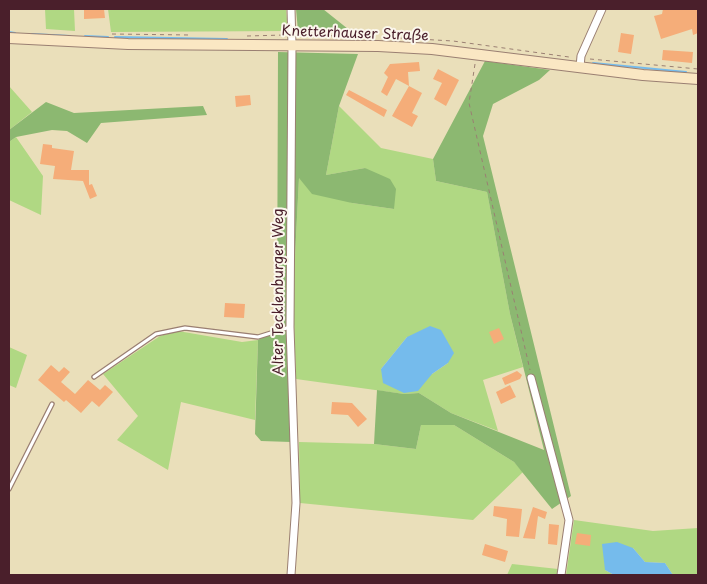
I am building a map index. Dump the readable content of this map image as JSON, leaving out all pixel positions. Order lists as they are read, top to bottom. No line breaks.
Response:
{"streets":{"street":["Knetterhauser Straße","Alter Tecklenburger Weg"]},"crossings":[["Knetterhauser Straße","Alter Tecklenburger Weg"]]}
